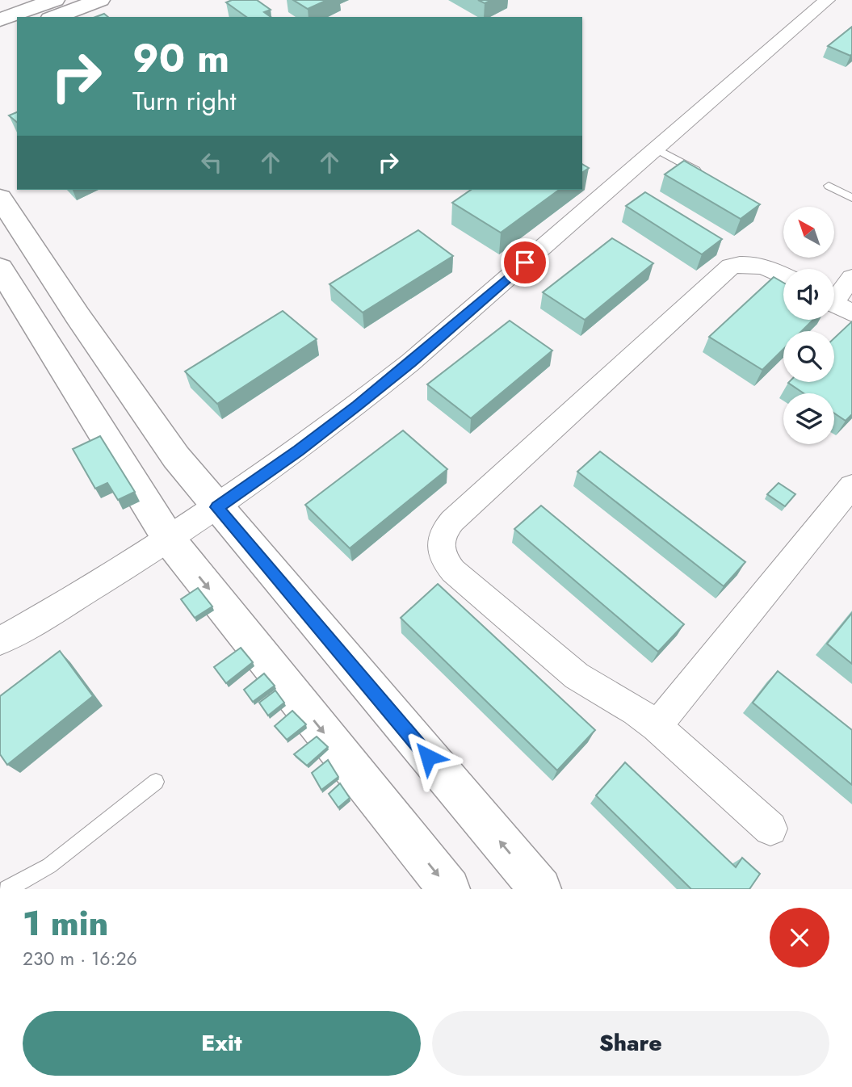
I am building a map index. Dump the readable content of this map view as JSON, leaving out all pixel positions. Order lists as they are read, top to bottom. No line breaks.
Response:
{"north":"top left","page":{"turn":["90 m","Turn right"],"heading":["1 min","230 m · 16:26"],"buttons":["Exit","Share"]}}
